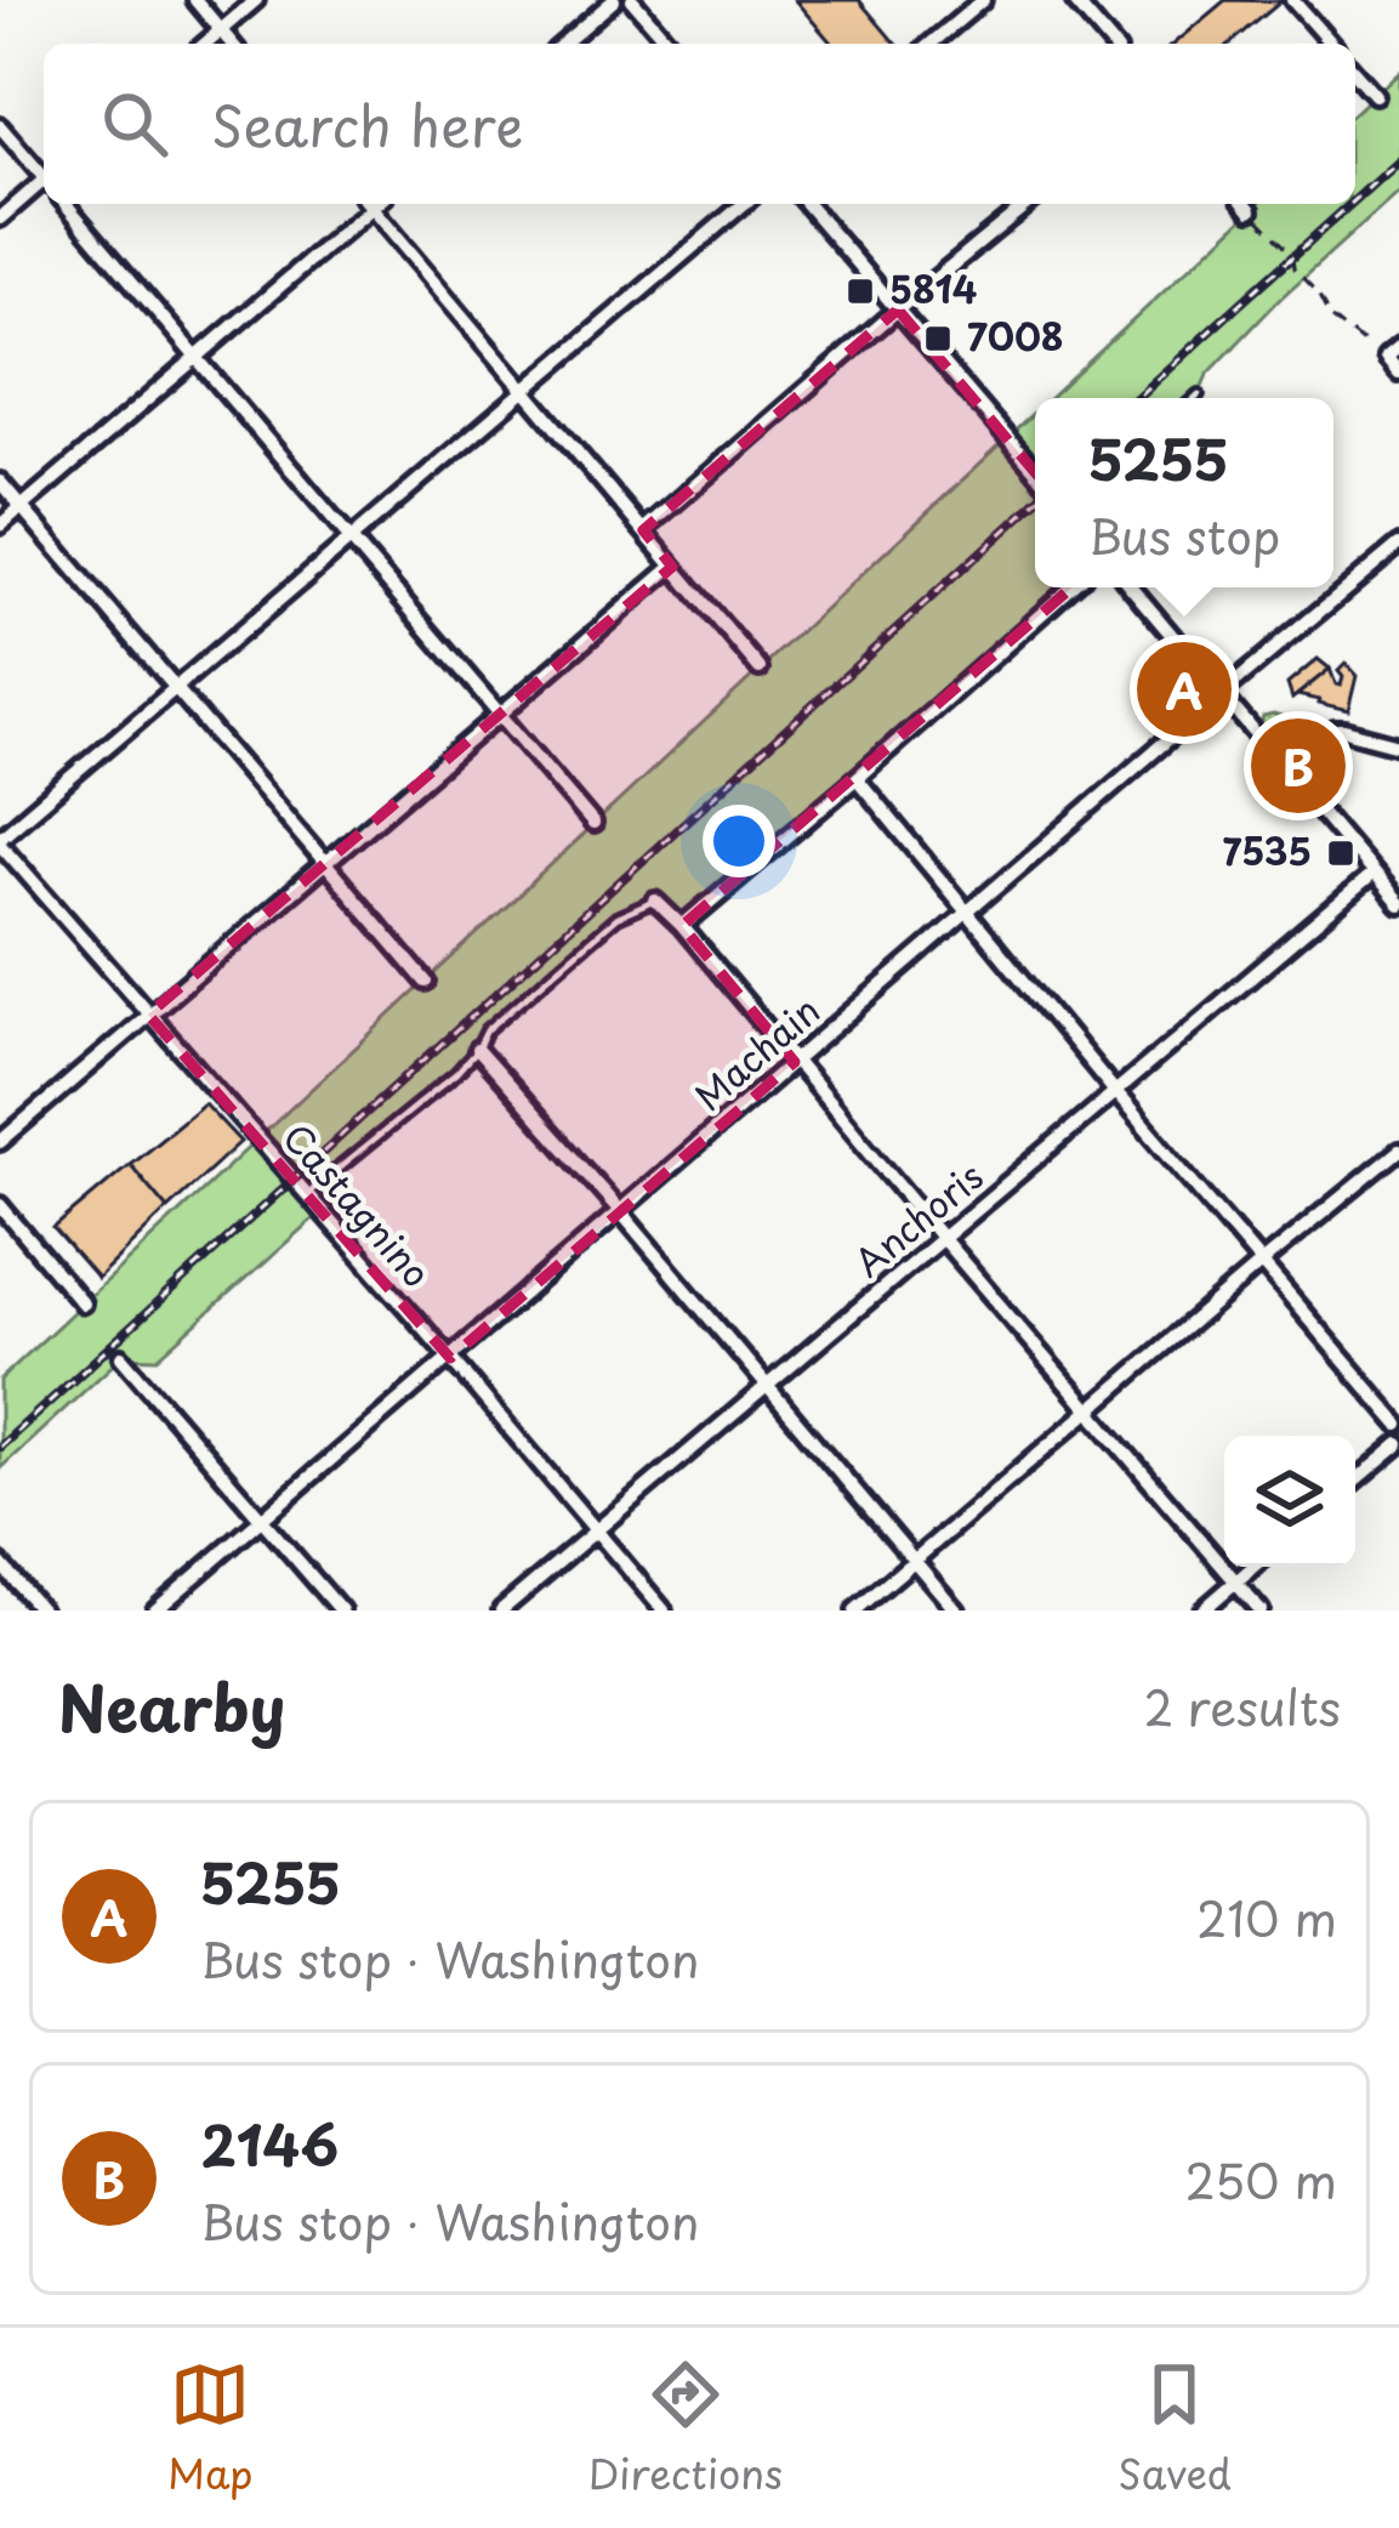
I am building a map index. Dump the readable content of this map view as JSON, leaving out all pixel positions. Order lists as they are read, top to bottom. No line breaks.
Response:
{"streets":{"street":["Machain","Castagnino","Anchoris"]},"crossings":[["Machain","Castagnino"],["Castagnino","Anchoris"]],"places":{"transit":["5814","7008","7535"]},"page":{"search":"Search here","popup":["5255","Bus stop"],"pins":["A","B"],"heading":["Nearby","2 results"],"list":[{"mark":"A","name":"5255","note":"Bus stop · Washington","value":"210 m"},{"mark":"B","name":"2146","note":"Bus stop · Washington","value":"250 m"}],"nav":["Map","Directions","Saved"]}}
